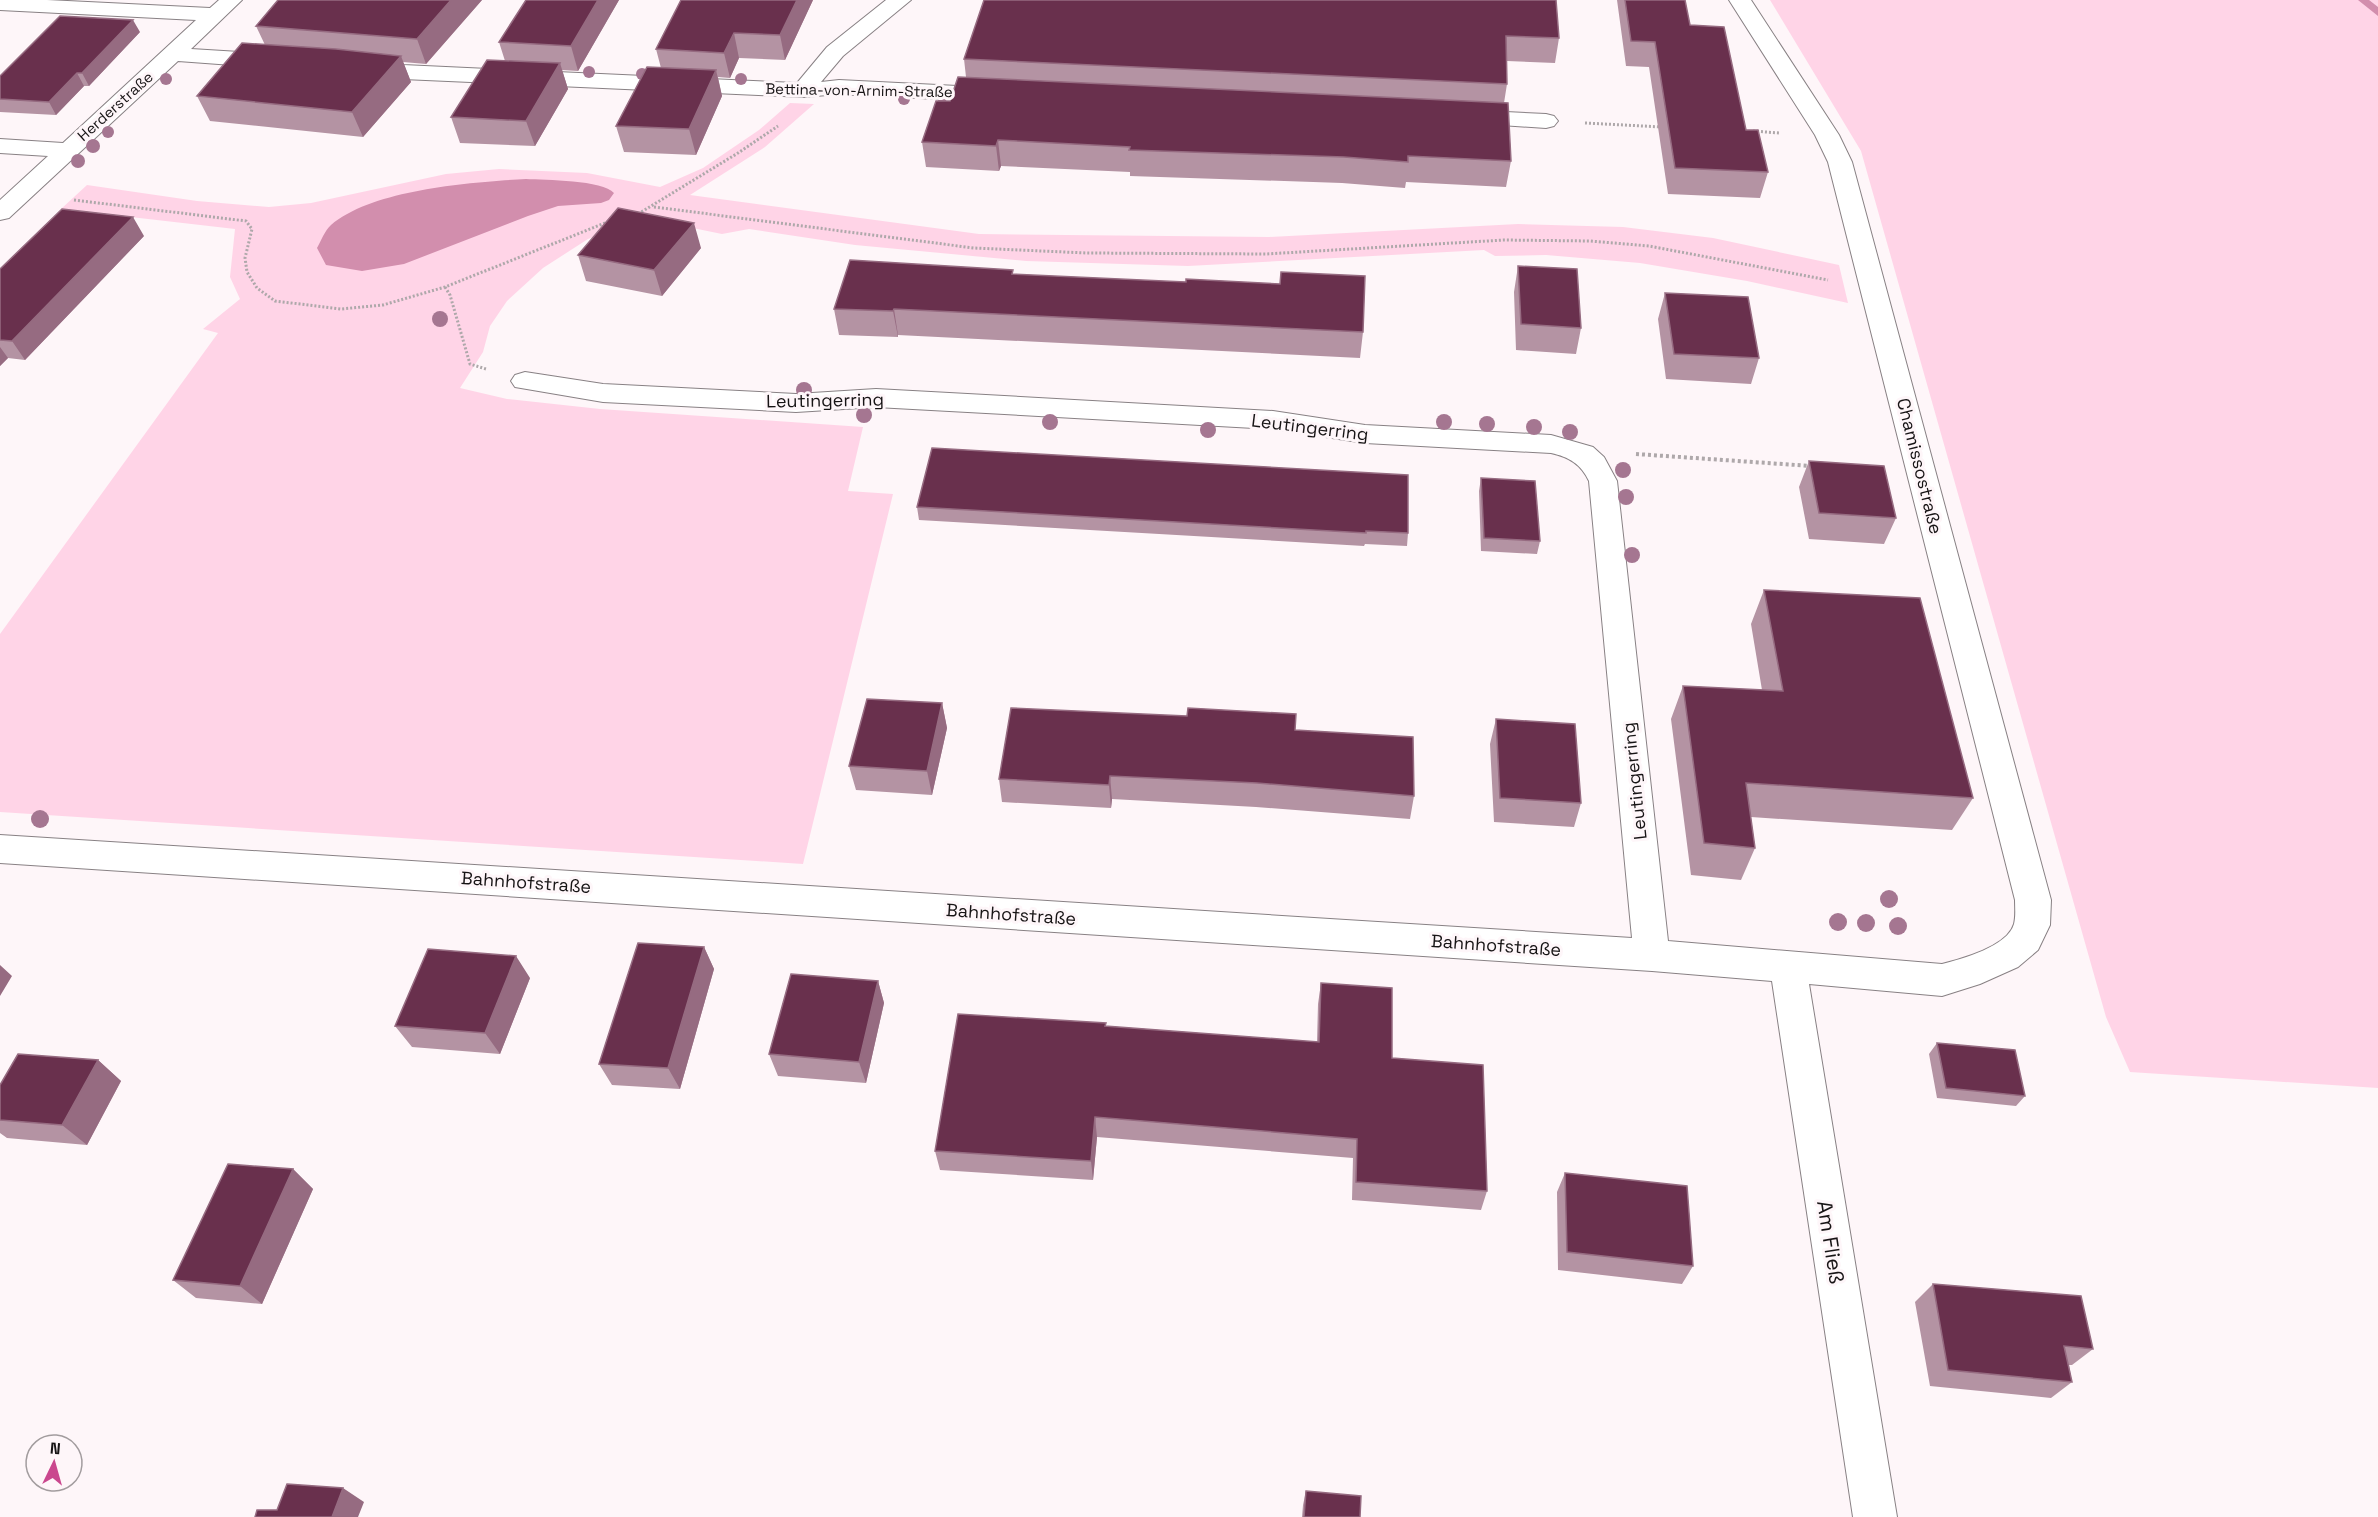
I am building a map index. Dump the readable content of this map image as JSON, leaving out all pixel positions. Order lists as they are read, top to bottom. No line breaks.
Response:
{"streets":{"street":["Bettina-von-Arnim-Straße","Herderstraße","Leutingerring","Chamissostraße","Bahnhofstraße","Am Fließ"]},"crossings":[["Leutingerring","Bahnhofstraße"],["Chamissostraße","Bahnhofstraße"],["Bahnhofstraße","Am Fließ"]],"north":"top"}
